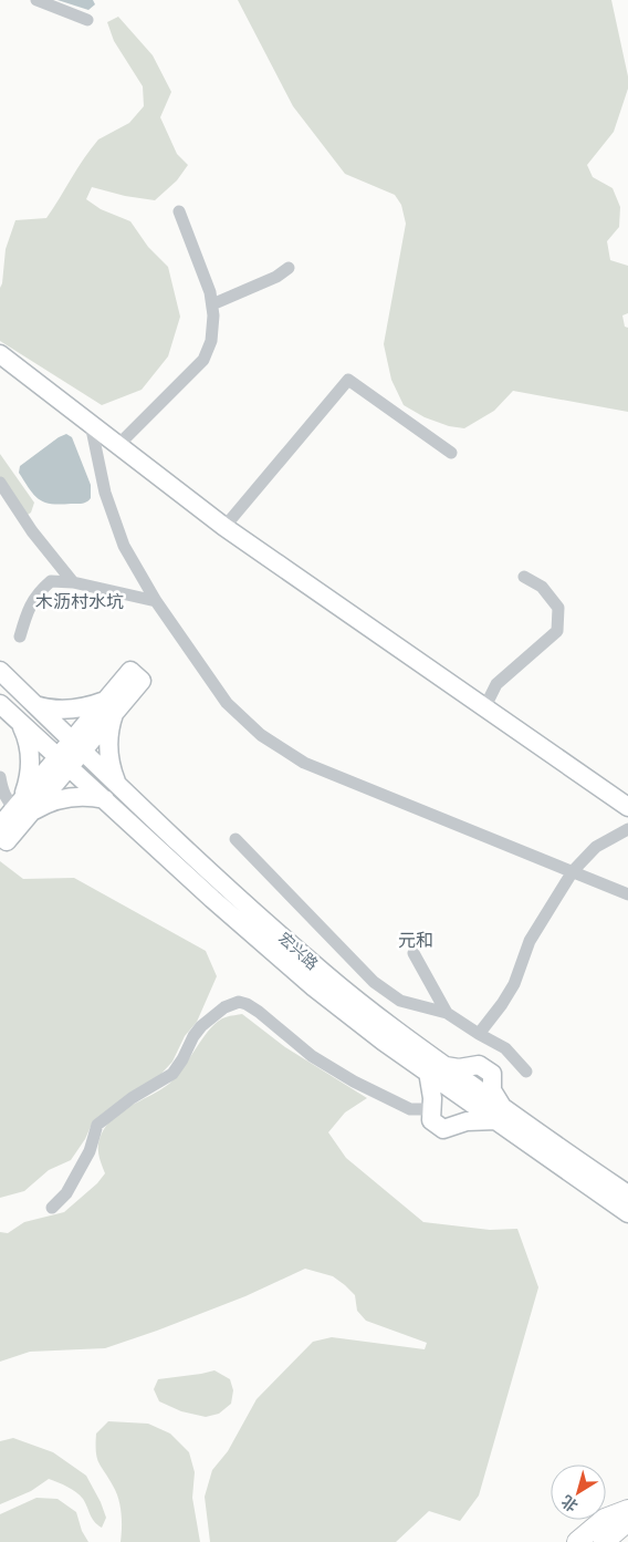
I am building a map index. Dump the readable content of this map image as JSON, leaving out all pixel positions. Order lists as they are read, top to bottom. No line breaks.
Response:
{"streets":{"street":["宏兴路"]},"districts":["木沥村水坑","元和"],"north":"bottom left"}
